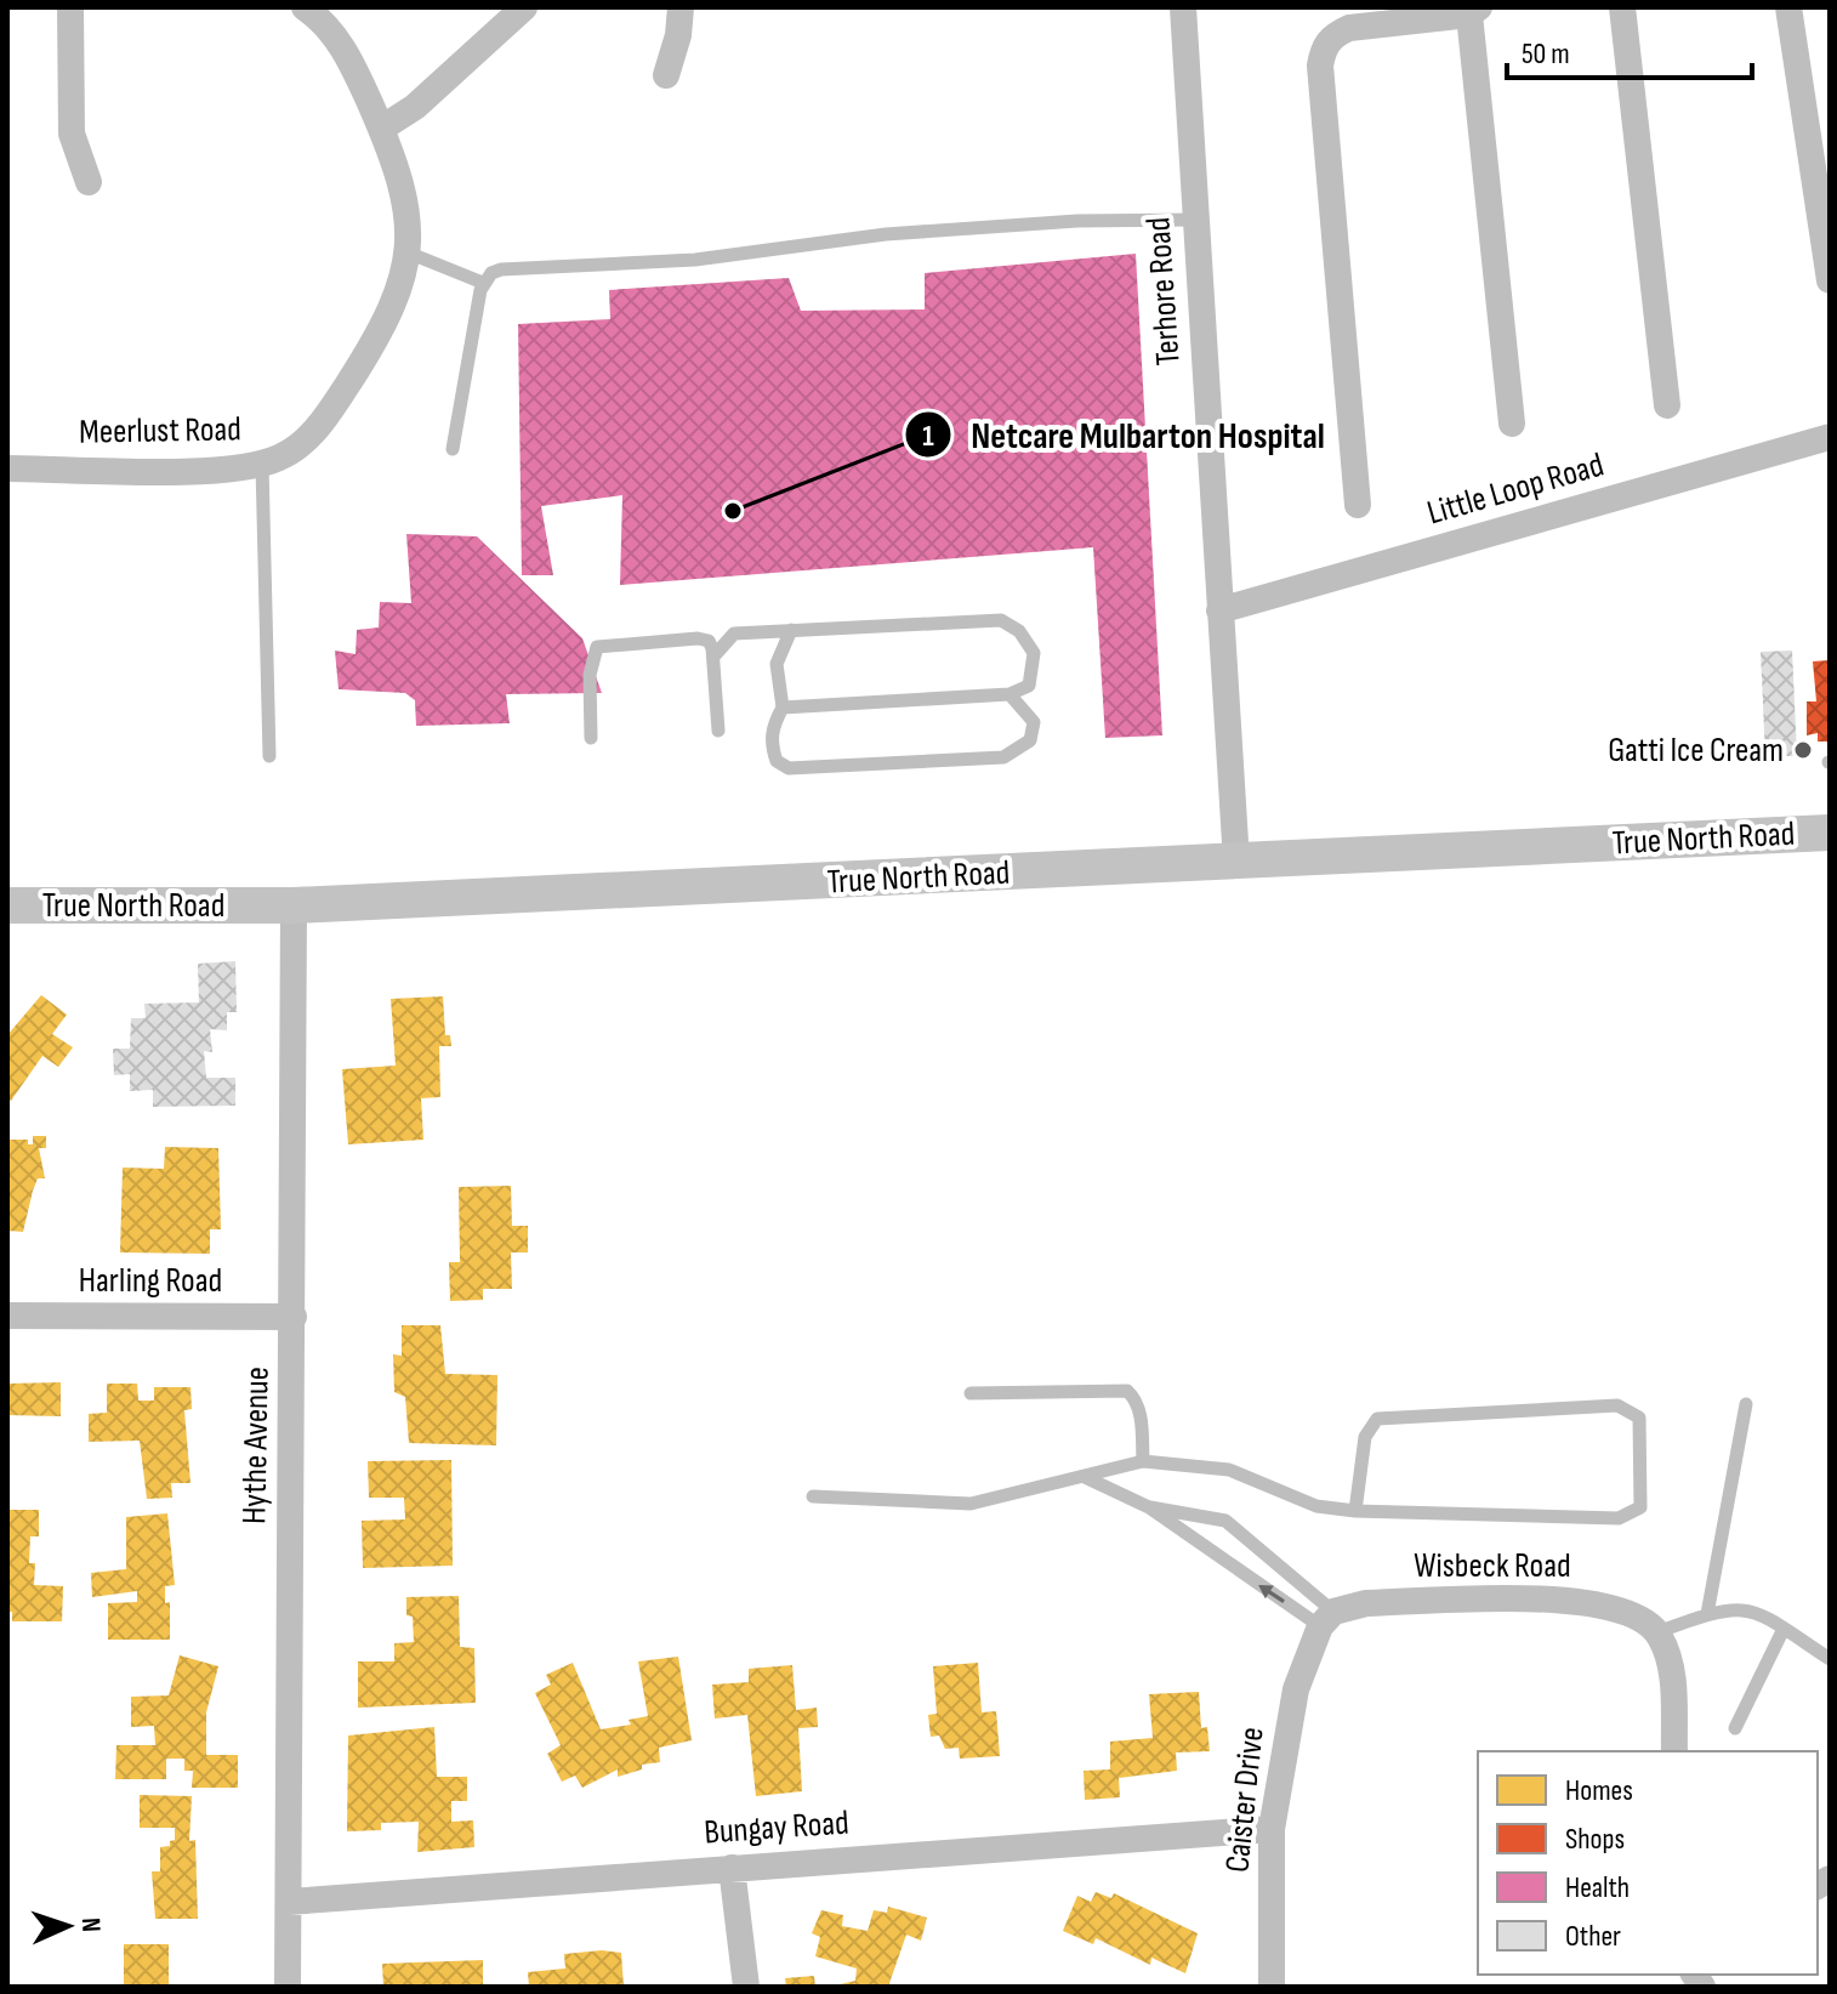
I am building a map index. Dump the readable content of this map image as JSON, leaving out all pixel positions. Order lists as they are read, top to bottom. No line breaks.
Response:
{"streets":{"main road":["True North Road"],"street":["Terhore Road","Meerlust Road","Little Loop Road","Harling Road","Hythe Avenue","Wisbeck Road","Caister Drive","Bungay Road"]},"crossings":[["Terhore Road","Little Loop Road"],["Terhore Road","True North Road"],["True North Road","Hythe Avenue"],["Harling Road","Hythe Avenue"],["Hythe Avenue","Bungay Road"],["Wisbeck Road","Caister Drive"],["Caister Drive","Bungay Road"]],"places":["Netcare Mulbarton Hospital","Gatti Ice Cream"],"legend":["Homes","Shops","Health","Other"],"scale_bar":"50 m","north":"right"}
